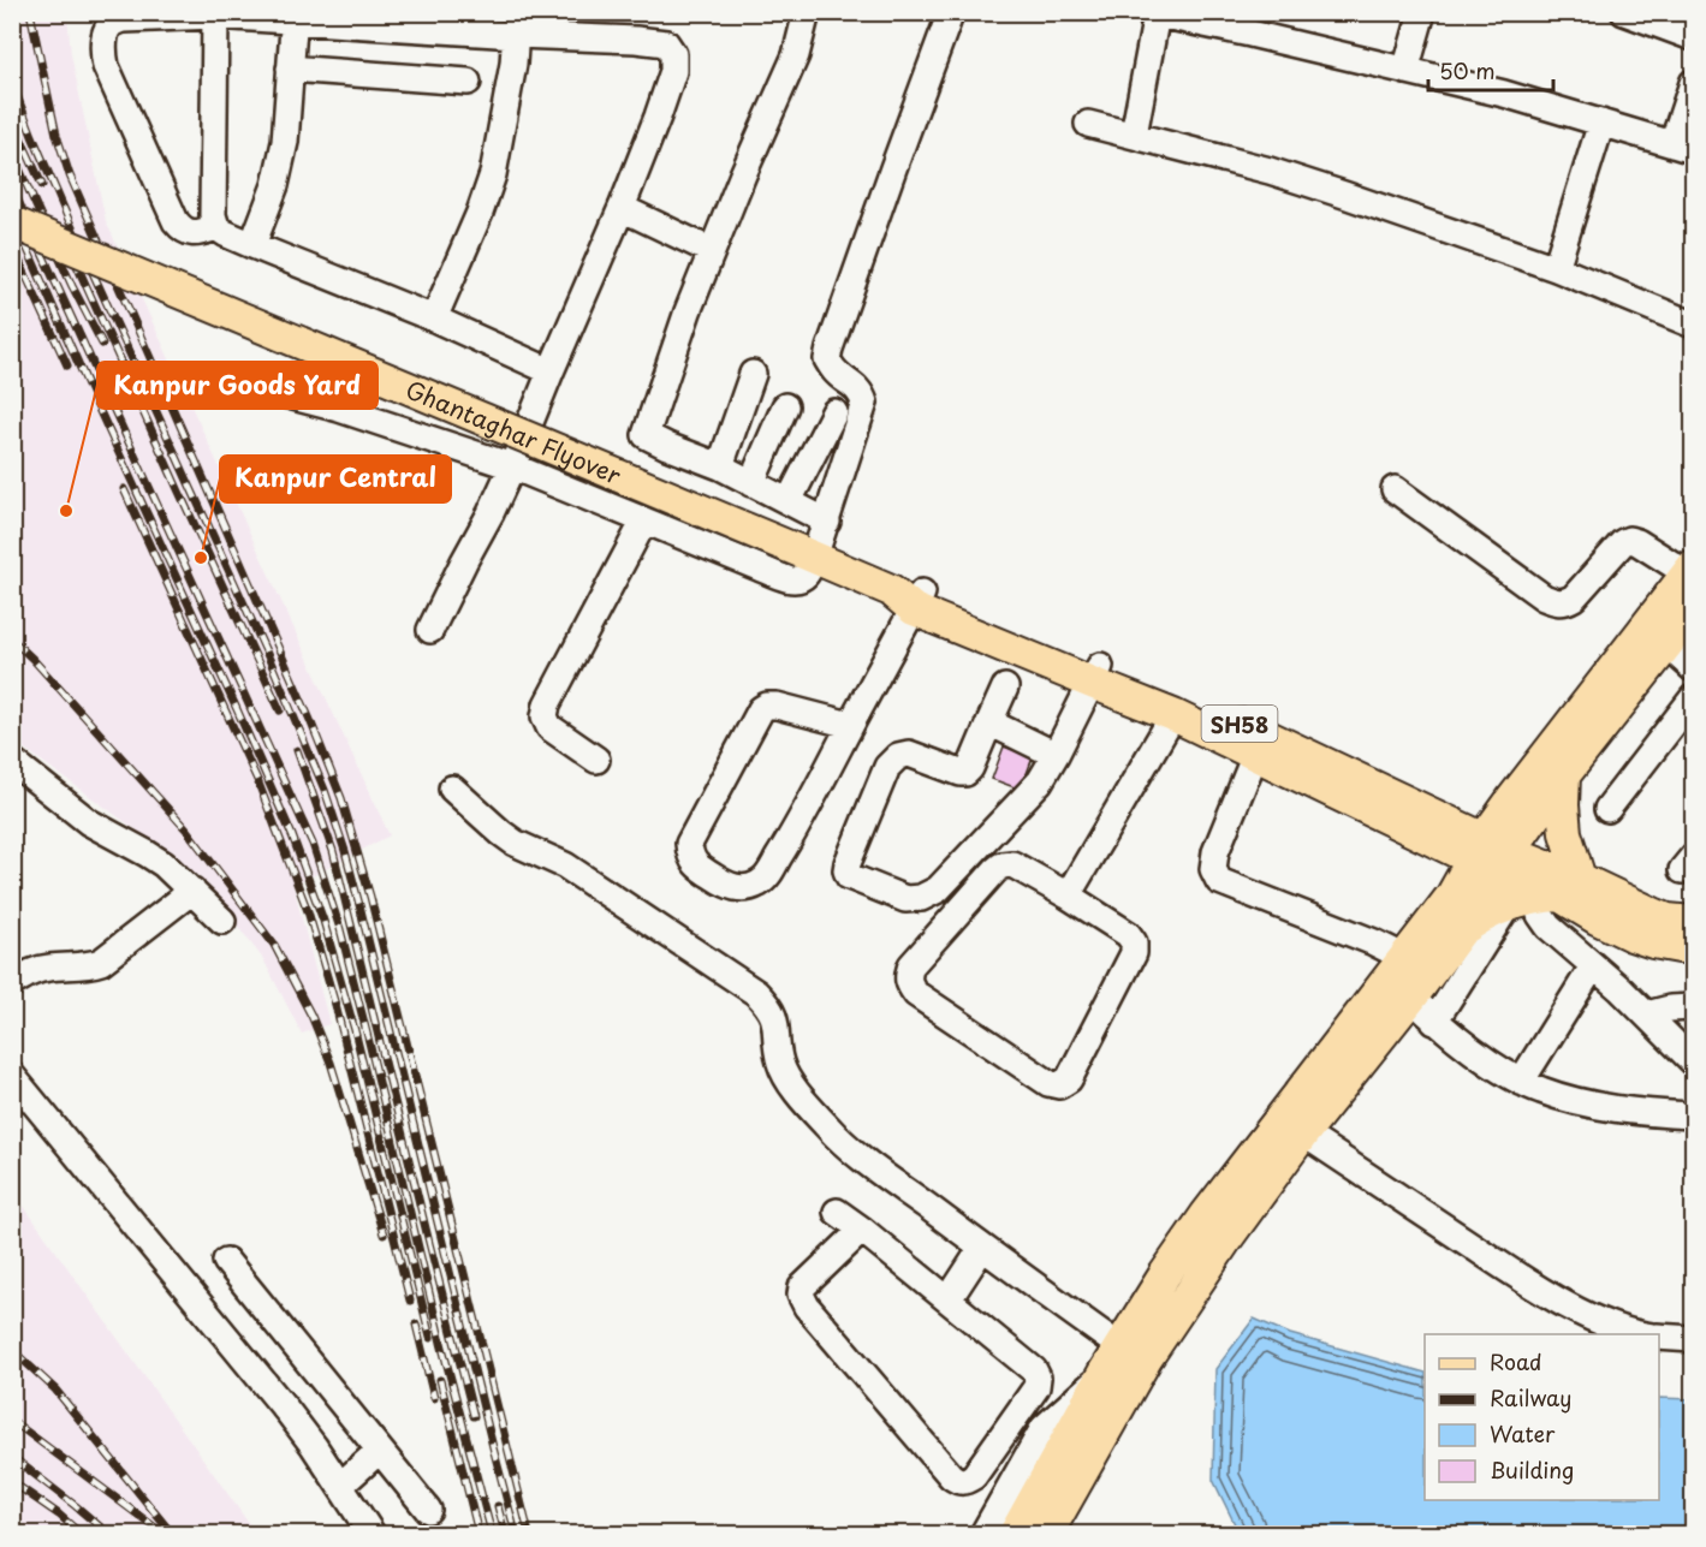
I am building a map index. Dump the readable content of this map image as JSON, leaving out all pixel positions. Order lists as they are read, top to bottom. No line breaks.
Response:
{"streets":{"main road":["Ghantaghar Flyover","SH58"]},"crossings":[["Ghantaghar Flyover","SH58"]],"places":["Kanpur Goods Yard","Kanpur Central"],"legend":["Road","Railway","Water","Building"],"scale_bar":"50 m"}
